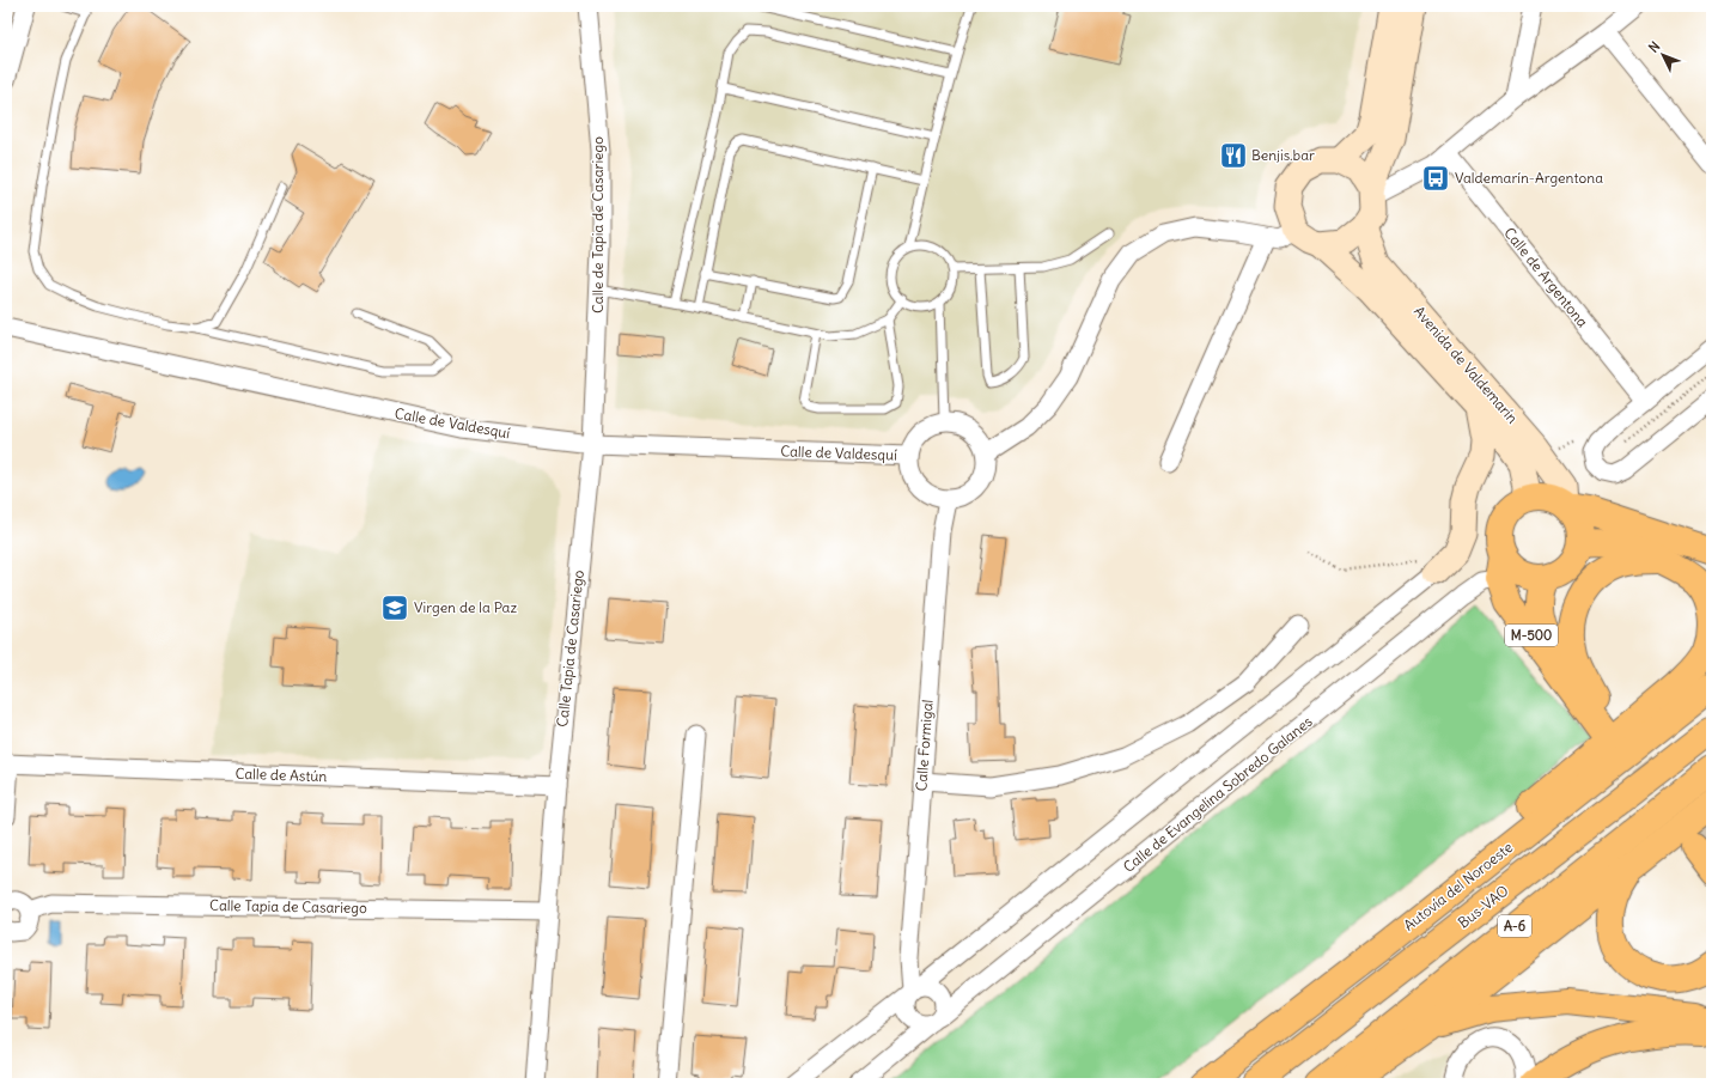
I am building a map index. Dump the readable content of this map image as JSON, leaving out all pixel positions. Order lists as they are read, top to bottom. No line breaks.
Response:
{"streets":{"highway":["M-500","Autovía del Noroeste","Bus-VAO","A-6"],"street":["Calle de Tapia de Casariego","Calle de Argentona","Avenida de Valdemarín","Calle de Valdesquí","Calle Tapia de Casariego","Calle Formigal","Calle de Astún","Calle de Evangelina Sobredo Galanes"]},"crossings":[["Calle de Tapia de Casariego","Calle de Valdesquí"],["Calle de Tapia de Casariego","Calle Tapia de Casariego"],["Avenida de Valdemarín","M-500"],["Avenida de Valdemarín","Calle de Evangelina Sobredo Galanes"],["Calle de Valdesquí","Calle Tapia de Casariego"],["Calle de Valdesquí","Calle Formigal"],["M-500","Calle de Evangelina Sobredo Galanes"],["Calle Tapia de Casariego","Calle de Astún"],["Calle Formigal","Calle de Evangelina Sobredo Galanes"]],"places":{"restaurant":["Benjis.bar"],"bus stop":["Valdemarín-Argentona"],"school or university":["Virgen de la Paz"]},"north":"top left"}
